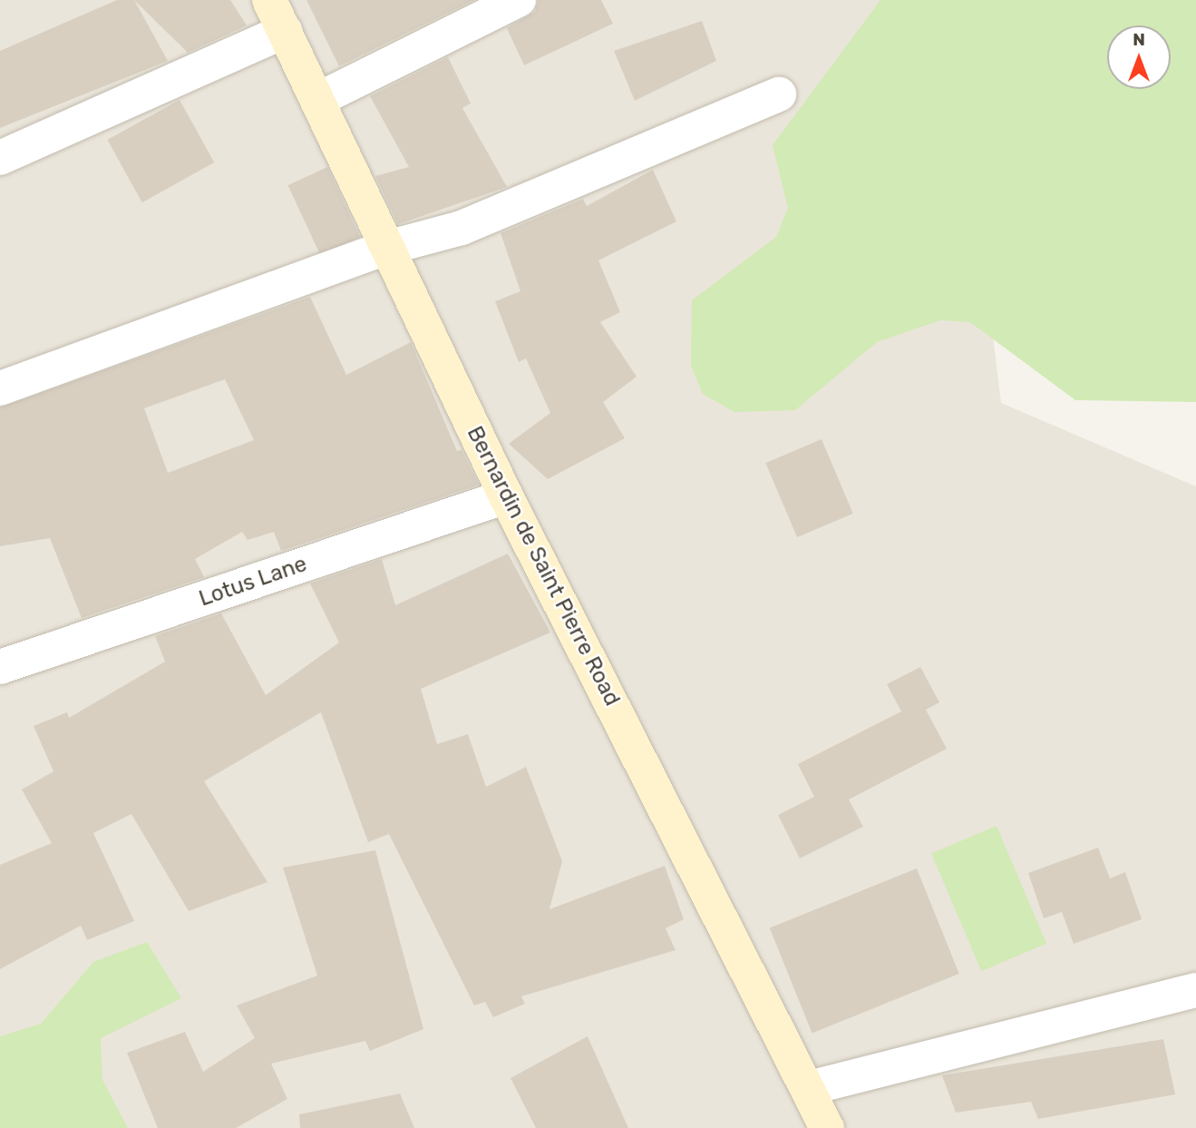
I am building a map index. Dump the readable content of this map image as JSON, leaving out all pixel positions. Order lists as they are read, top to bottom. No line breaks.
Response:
{"streets":{"main road":["Bernardin de Saint Pierre Road"],"street":["Lotus Lane"]},"crossings":[["Bernardin de Saint Pierre Road","Lotus Lane"]],"north":"top"}
